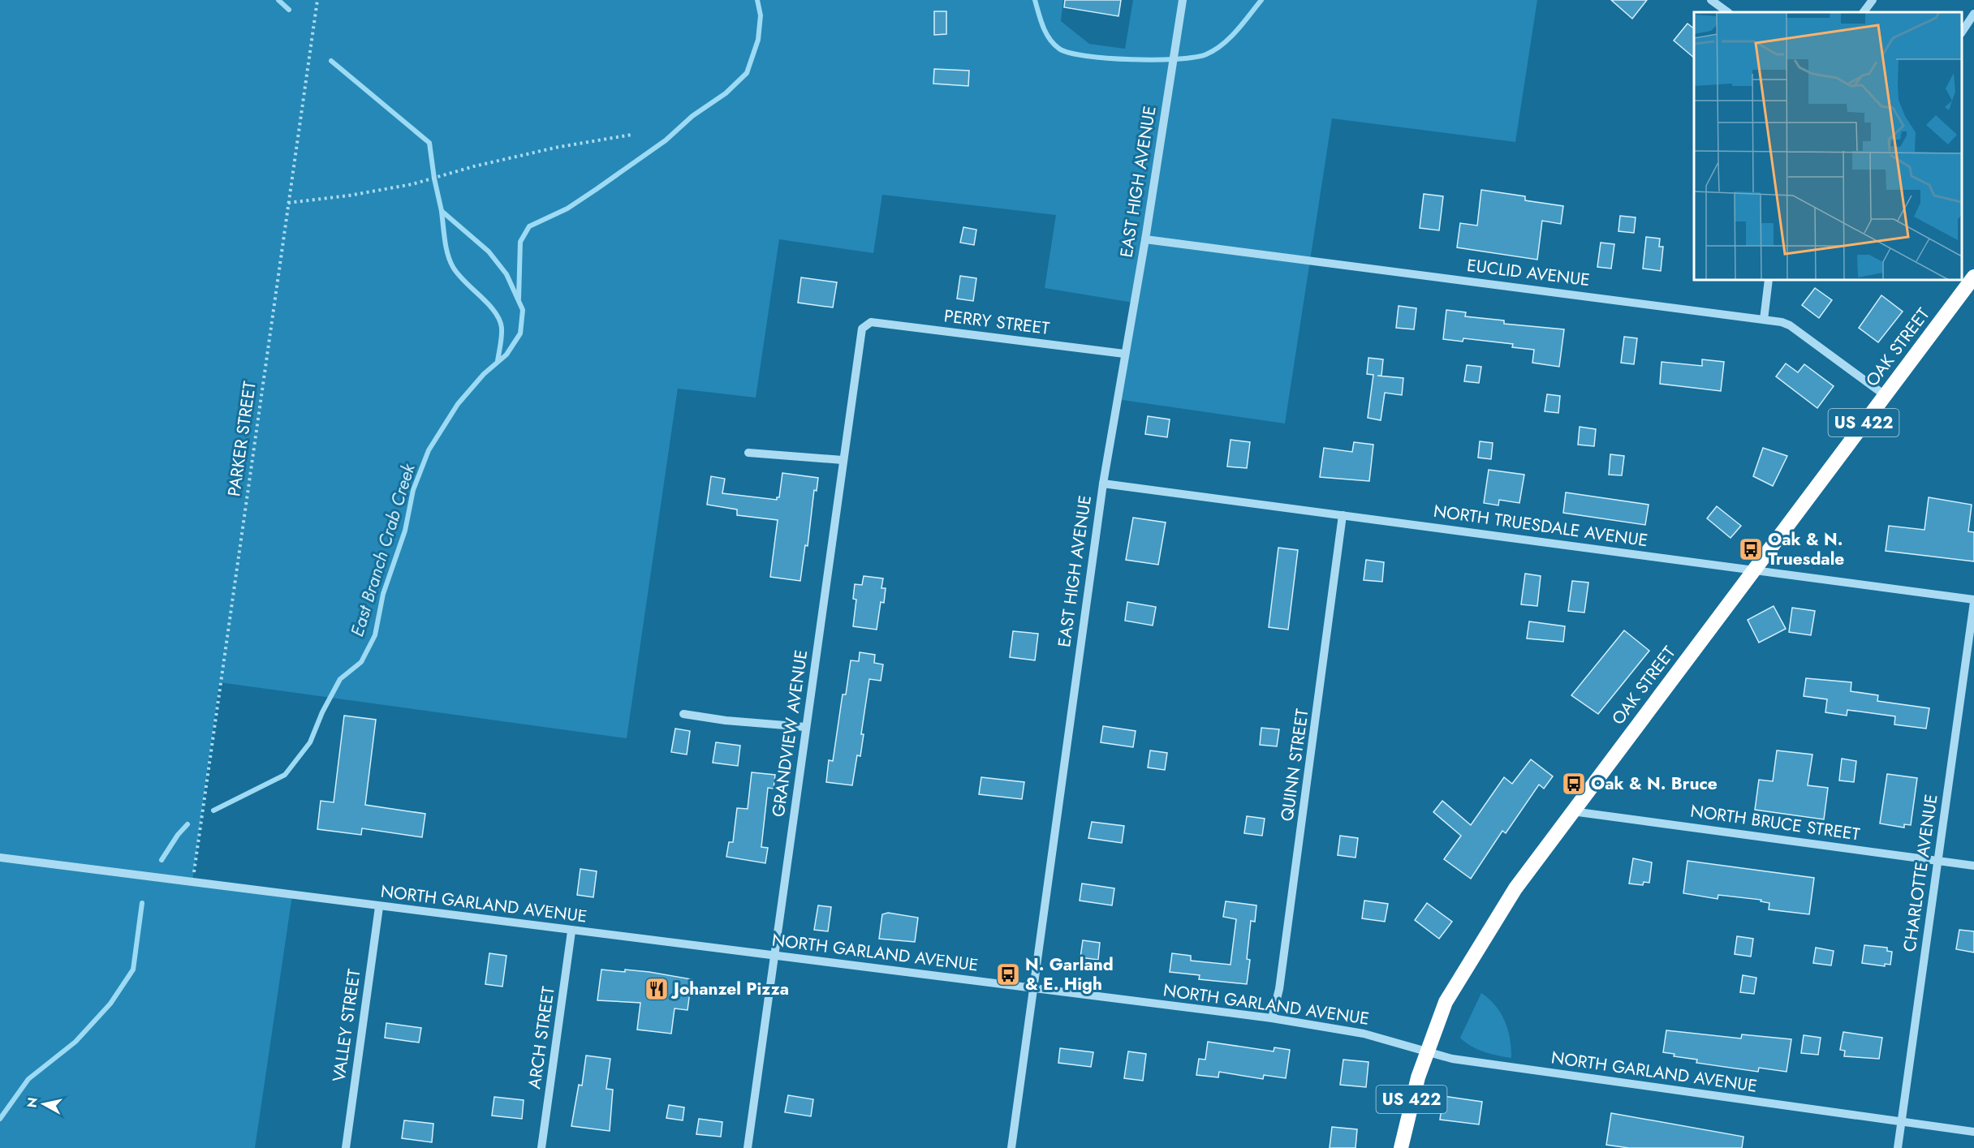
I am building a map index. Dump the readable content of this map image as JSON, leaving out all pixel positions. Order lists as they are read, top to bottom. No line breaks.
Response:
{"streets":{"highway":["OAK STREET","US 422"],"street":["EAST HIGH AVENUE","EUCLID AVENUE","PERRY STREET","NORTH TRUESDALE AVENUE","GRANDVIEW AVENUE","QUINN STREET","NORTH BRUCE STREET","CHARLOTTE AVENUE","NORTH GARLAND AVENUE","VALLEY STREET","ARCH STREET"],"path":["PARKER STREET"]},"crossings":[["EAST HIGH AVENUE","EUCLID AVENUE"],["EAST HIGH AVENUE","PERRY STREET"],["EAST HIGH AVENUE","NORTH TRUESDALE AVENUE"],["EAST HIGH AVENUE","NORTH GARLAND AVENUE"],["EUCLID AVENUE","OAK STREET"],["PERRY STREET","GRANDVIEW AVENUE"],["OAK STREET","NORTH TRUESDALE AVENUE"],["OAK STREET","NORTH BRUCE STREET"],["OAK STREET","NORTH GARLAND AVENUE"],["PARKER STREET","NORTH GARLAND AVENUE"],["NORTH TRUESDALE AVENUE","QUINN STREET"],["NORTH TRUESDALE AVENUE","CHARLOTTE AVENUE"],["GRANDVIEW AVENUE","NORTH GARLAND AVENUE"],["QUINN STREET","NORTH GARLAND AVENUE"],["NORTH BRUCE STREET","CHARLOTTE AVENUE"],["CHARLOTTE AVENUE","NORTH GARLAND AVENUE"],["NORTH GARLAND AVENUE","VALLEY STREET"],["NORTH GARLAND AVENUE","ARCH STREET"]],"water":["East Branch Crab Creek"],"places":{"bus stop":["Oak & N. Truesdale","Oak & N. Bruce","N. Garland & E. High"],"restaurant":["Johanzel Pizza"]},"north":"left"}
